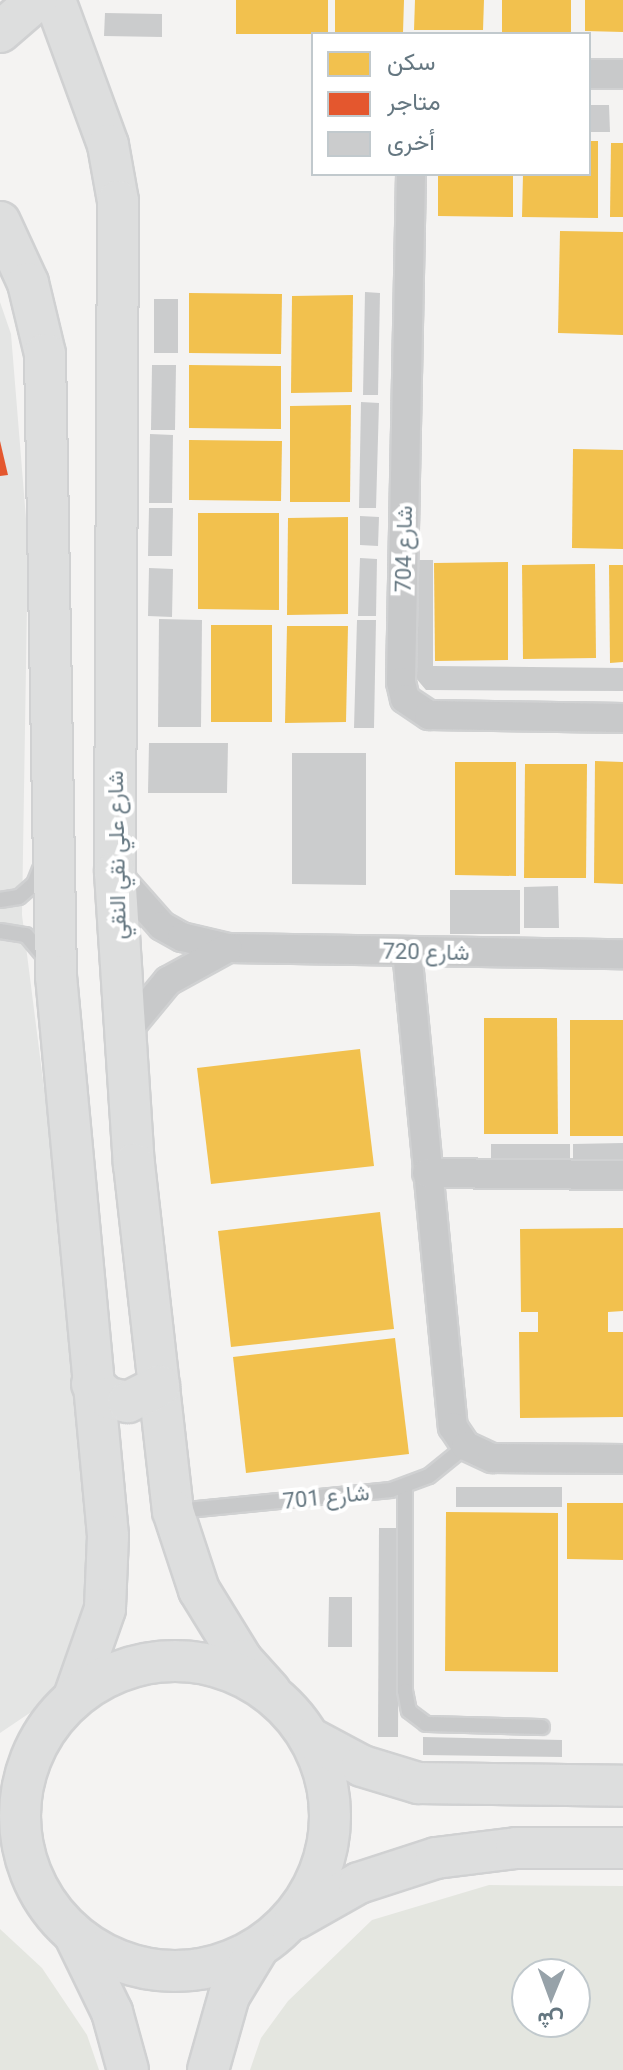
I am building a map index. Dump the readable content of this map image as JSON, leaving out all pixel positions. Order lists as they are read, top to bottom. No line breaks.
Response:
{"streets":{"street":["شارع 704","شارع علي نقي النقي","شارع 720"],"lane":["شارع 701"]},"crossings":[["شارع علي نقي النقي","شارع 720"],["شارع علي نقي النقي","شارع 701"]],"legend":["سكن","متاجر","أخرى"],"north":"bottom"}
